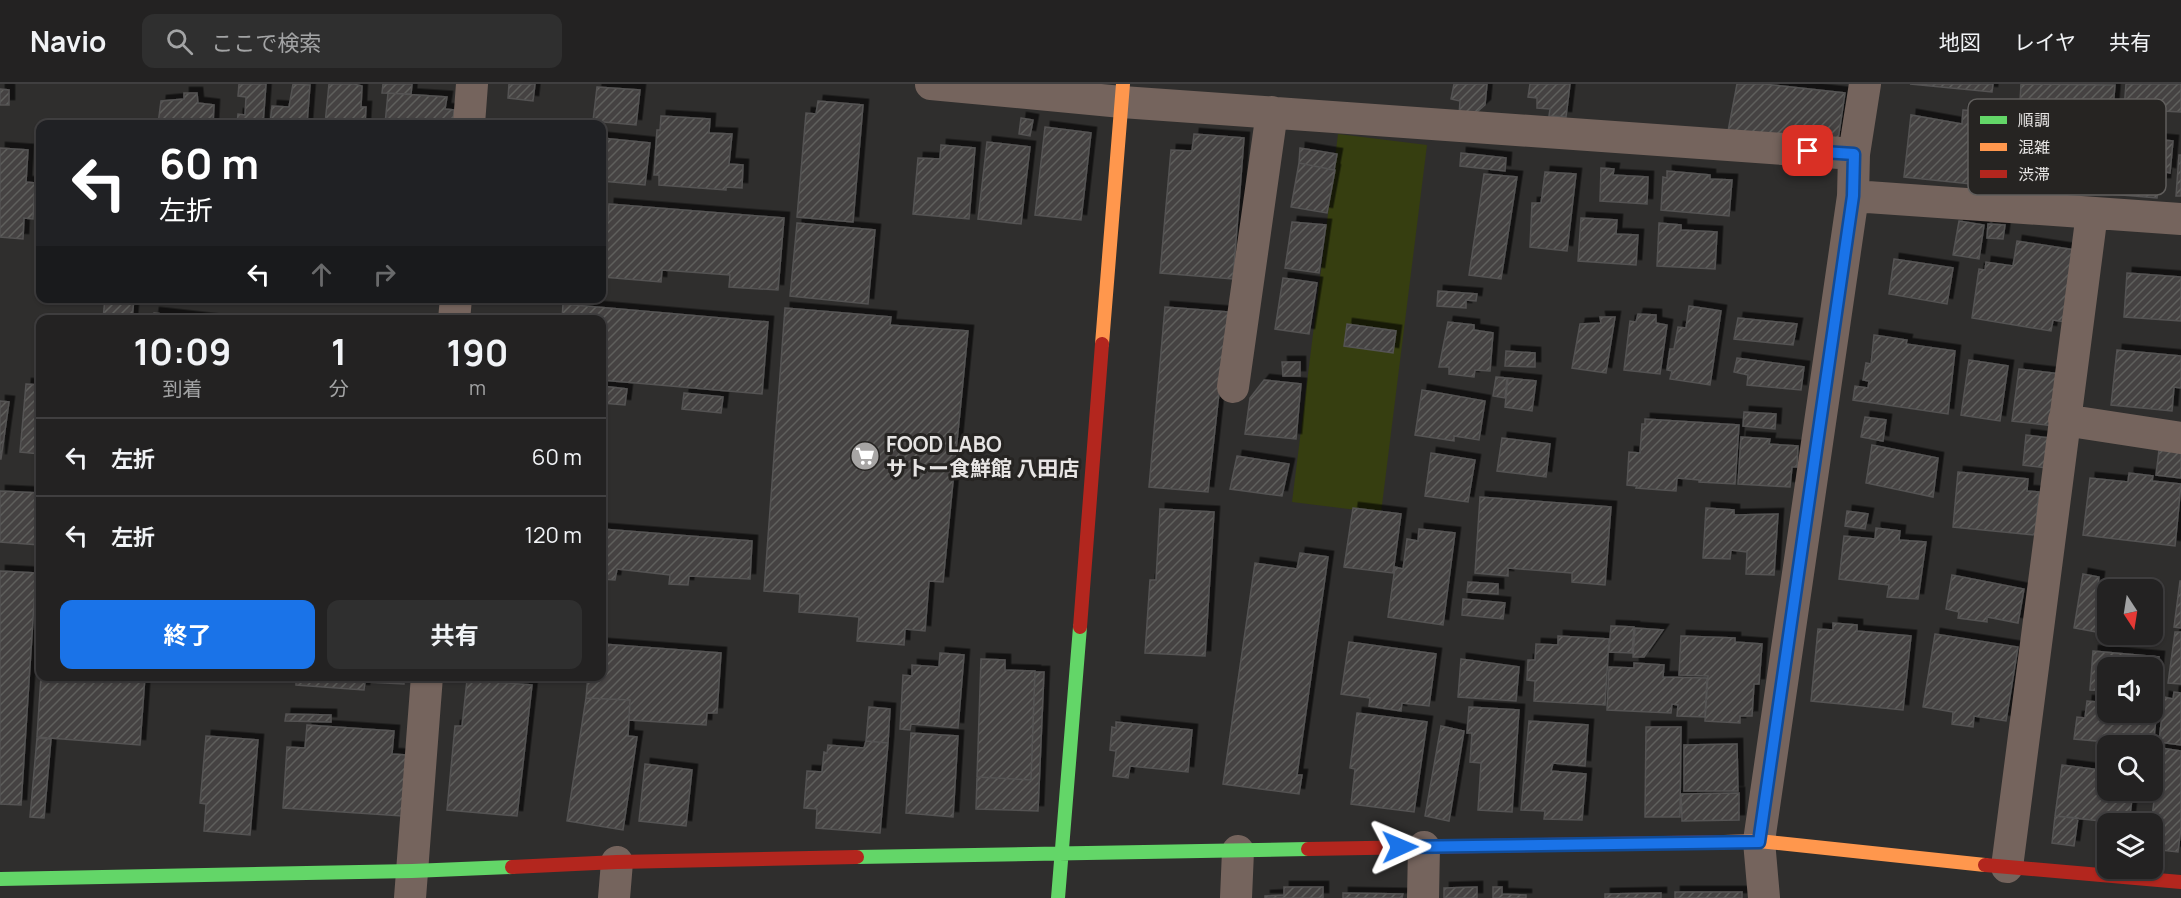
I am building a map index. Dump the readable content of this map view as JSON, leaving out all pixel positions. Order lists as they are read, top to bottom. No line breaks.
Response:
{"places":{"supermarket":["FOOD LABO サトー食鮮館 八田店"]},"legend":["順調","混雑","渋滞"],"north":"bottom","page":{"header":"Navio","search":"ここで検索","nav":["地図","レイヤ","共有"],"turn":["60 m","左折"],"eta":["10:09","到着","1","分","190","m"],"list":[{"name":"左折","value":"60 m"},{"name":"左折","value":"120 m"}],"buttons":["終了","共有"]}}
